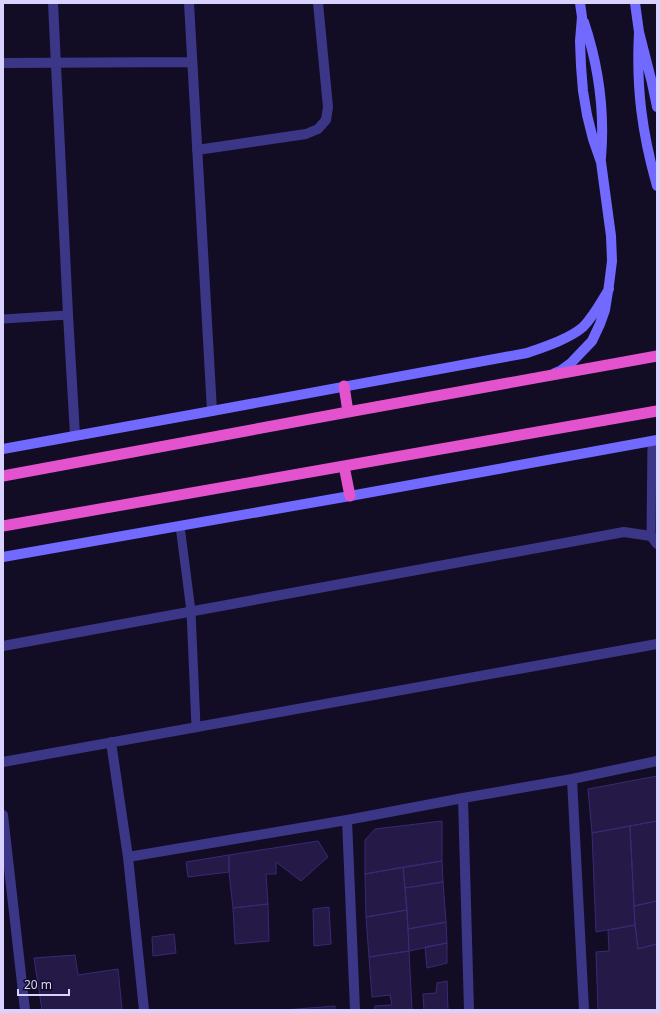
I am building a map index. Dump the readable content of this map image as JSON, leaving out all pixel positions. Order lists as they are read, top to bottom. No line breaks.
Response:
{"scale_bar":"20 m"}
